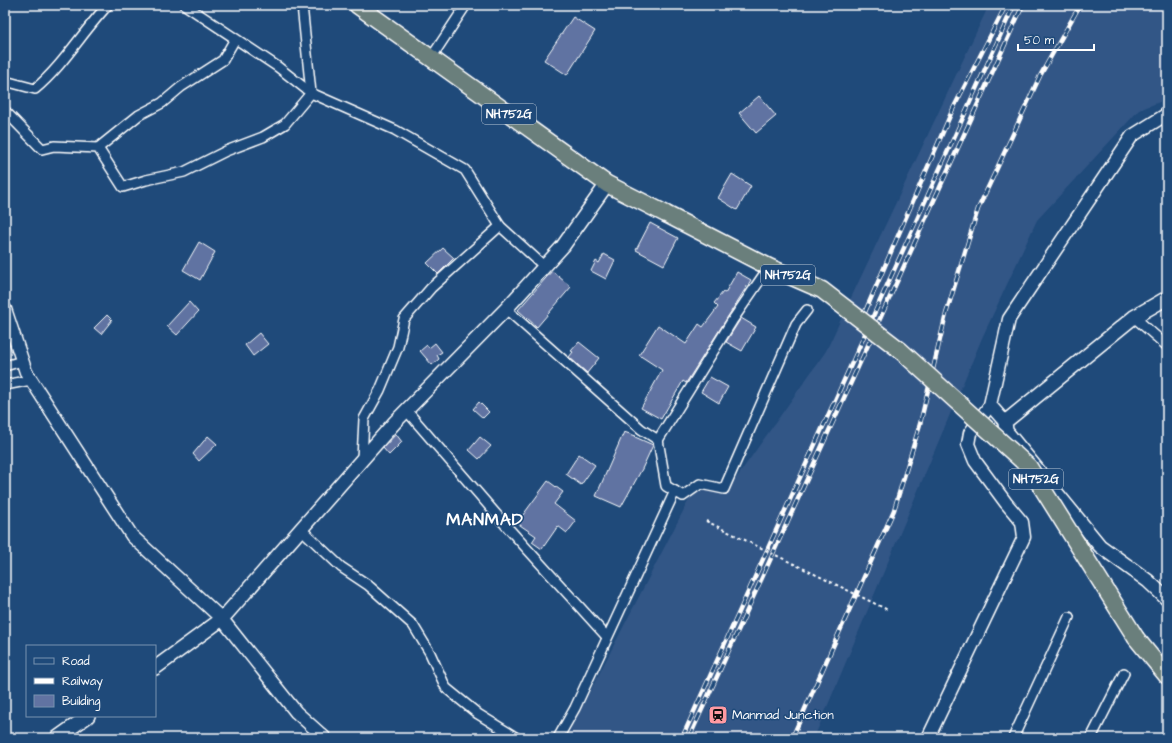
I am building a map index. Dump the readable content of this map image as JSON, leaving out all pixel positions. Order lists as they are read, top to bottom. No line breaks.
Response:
{"streets":{"highway":["NH752G"]},"districts":["MANMAD"],"places":{"station":["Manmad Junction"]},"legend":["Road","Railway","Building"],"scale_bar":"50 m"}
